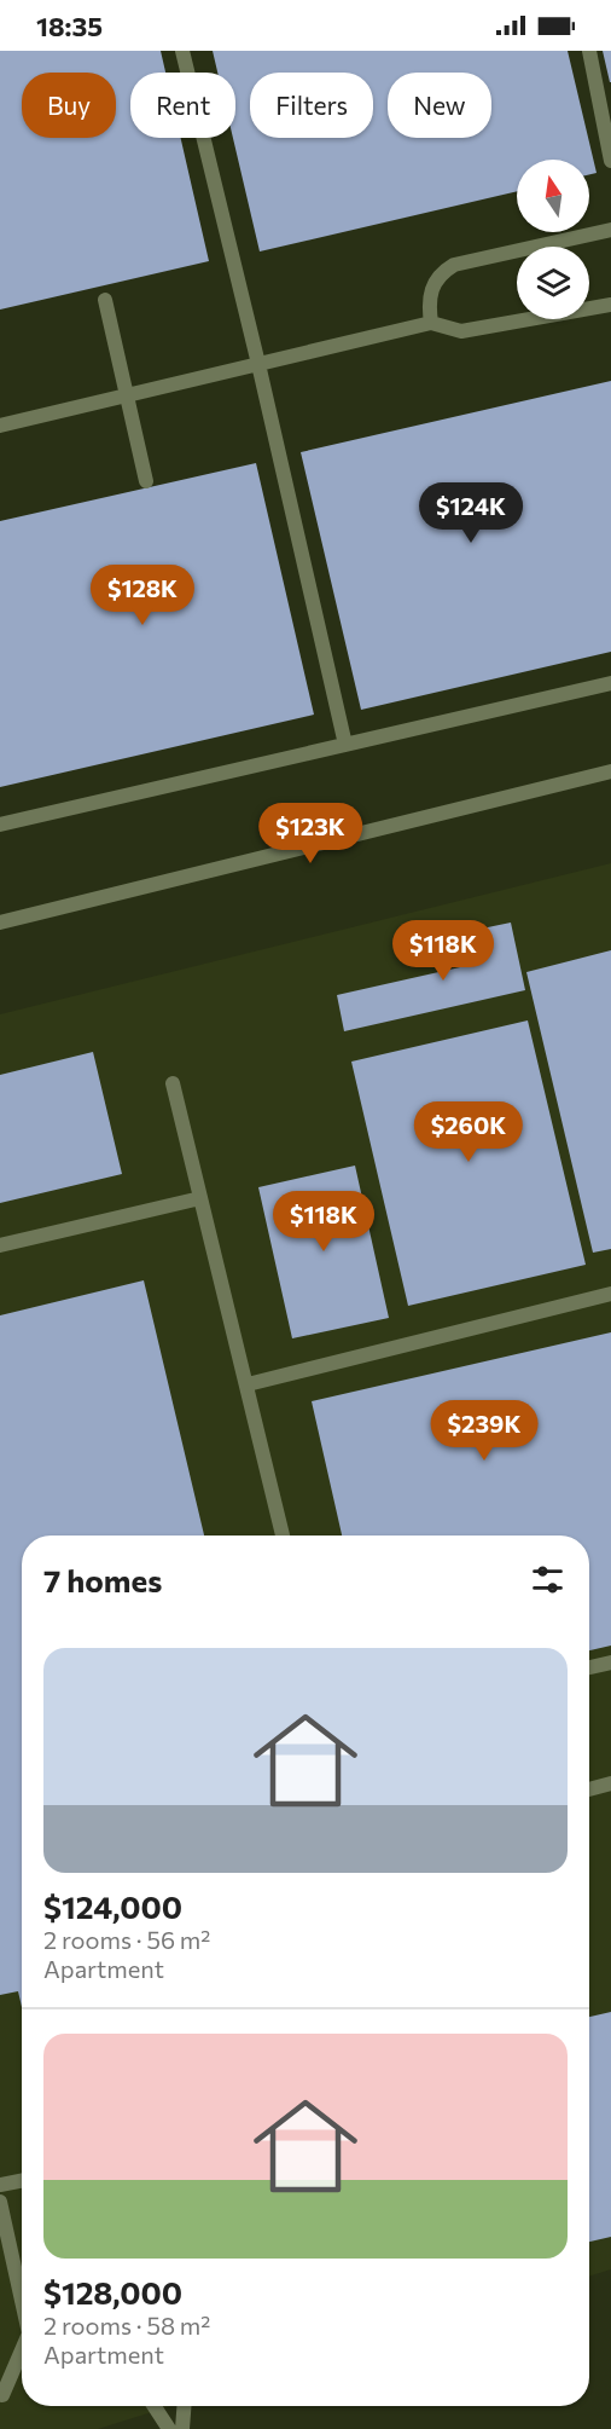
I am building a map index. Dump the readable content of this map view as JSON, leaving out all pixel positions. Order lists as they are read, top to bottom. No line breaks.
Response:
{"north":"top","page":{"status":"18:35","chip":["Buy","Rent","Filters","New"],"price":["$124K","$128K","$123K","$118K","$260K","$118K","$239K"],"heading":"7 homes","list":[{"name":"$124,000","note":"2 rooms · 56 m² · Apartment"},{"name":"$128,000","note":"2 rooms · 58 m² · Apartment"}]}}
